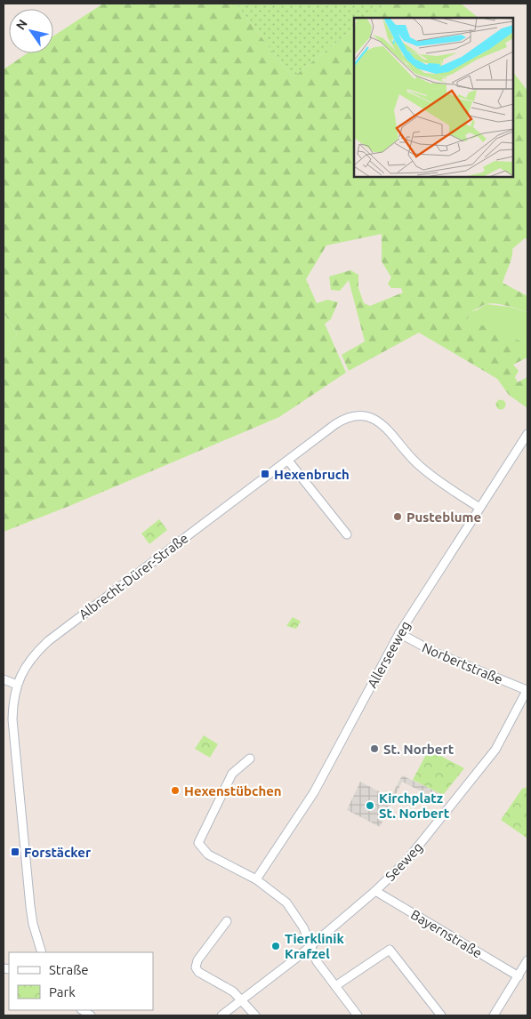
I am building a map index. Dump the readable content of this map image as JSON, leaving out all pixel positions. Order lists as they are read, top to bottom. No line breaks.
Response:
{"streets":{"street":["Albrecht-Dürer-Straße","Allerseeweg","Norbertstraße","Seeweg","Bayernstraße"]},"crossings":[["Albrecht-Dürer-Straße","Allerseeweg"],["Allerseeweg","Norbertstraße"],["Norbertstraße","Seeweg"],["Seeweg","Bayernstraße"]],"places":{"transit":["Hexenbruch","Forstäcker"],"other":["Pusteblume","St. Norbert","Hexenstübchen","Kirchplatz St. Norbert","Tierklinik Krafzel"]},"legend":["Straße","Park"],"north":"top left"}
